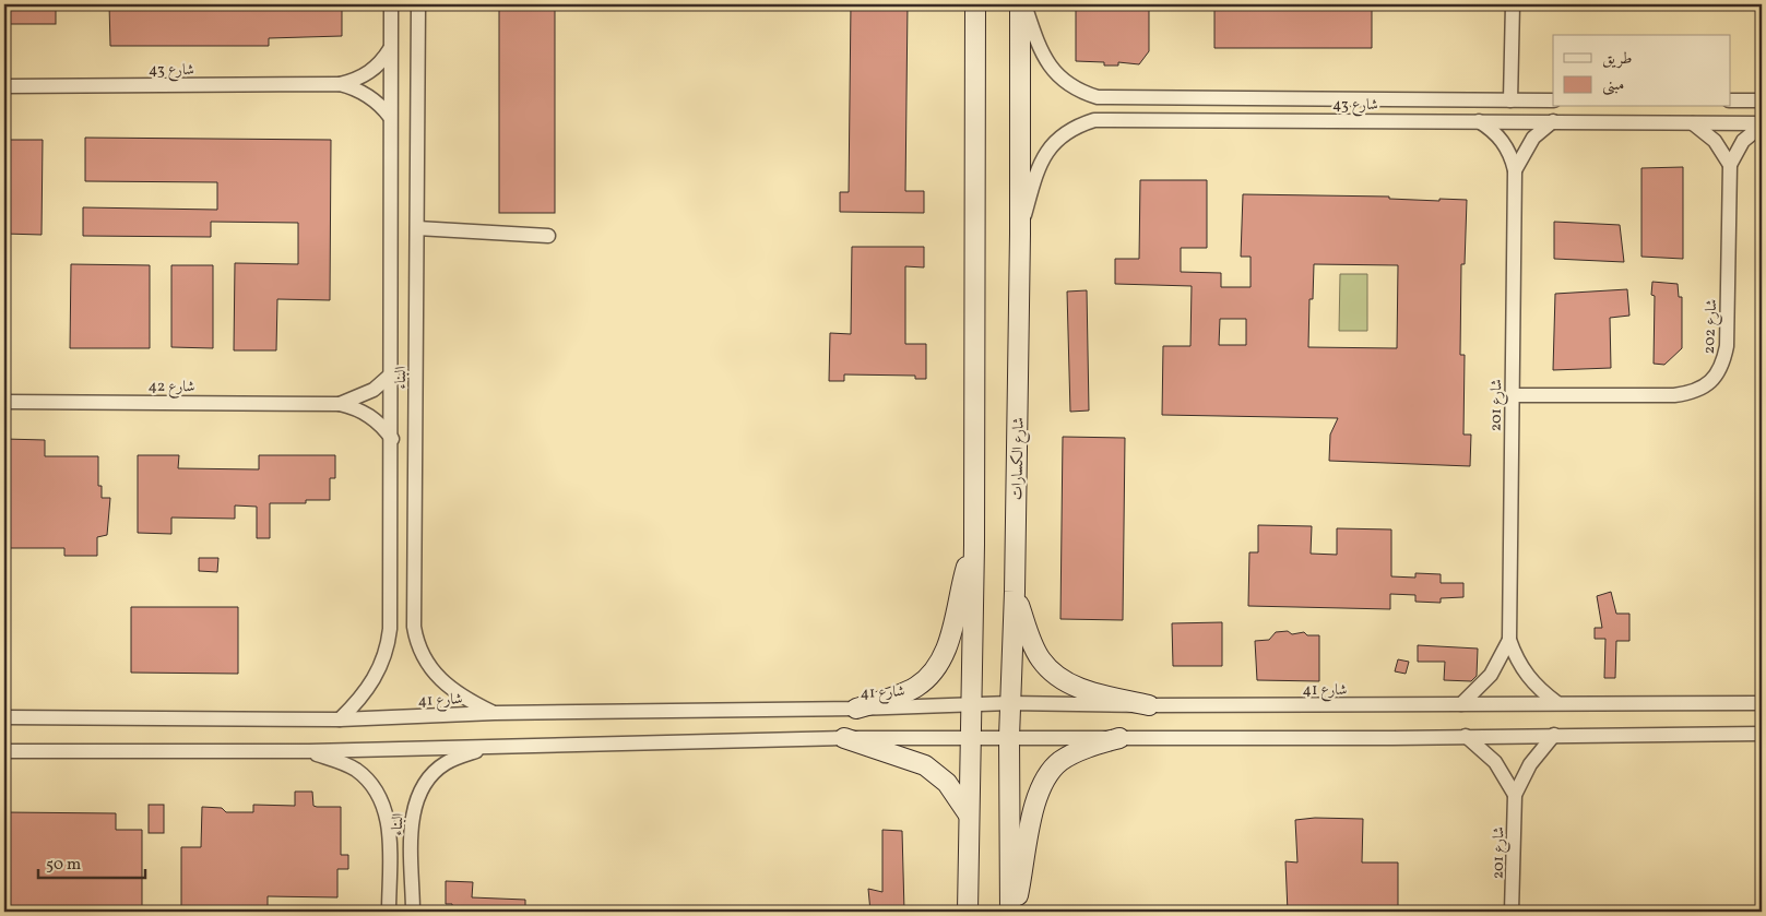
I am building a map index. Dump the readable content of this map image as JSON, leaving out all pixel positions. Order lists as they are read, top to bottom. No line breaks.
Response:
{"streets":{"street":["شارع 43","شارع 202","البناء","شارع 42","شارع 201","شارع الكسارات","شارع 41"]},"crossings":[["شارع 43","شارع 202"],["شارع 43","البناء"],["شارع 43","شارع 201"],["شارع 43","شارع الكسارات"],["شارع 202","شارع 201"],["البناء","شارع 42"],["البناء","شارع 41"],["شارع 201","شارع 41"],["شارع الكسارات","شارع 41"]],"legend":["طريق","مبنى"],"scale_bar":"50 m"}
